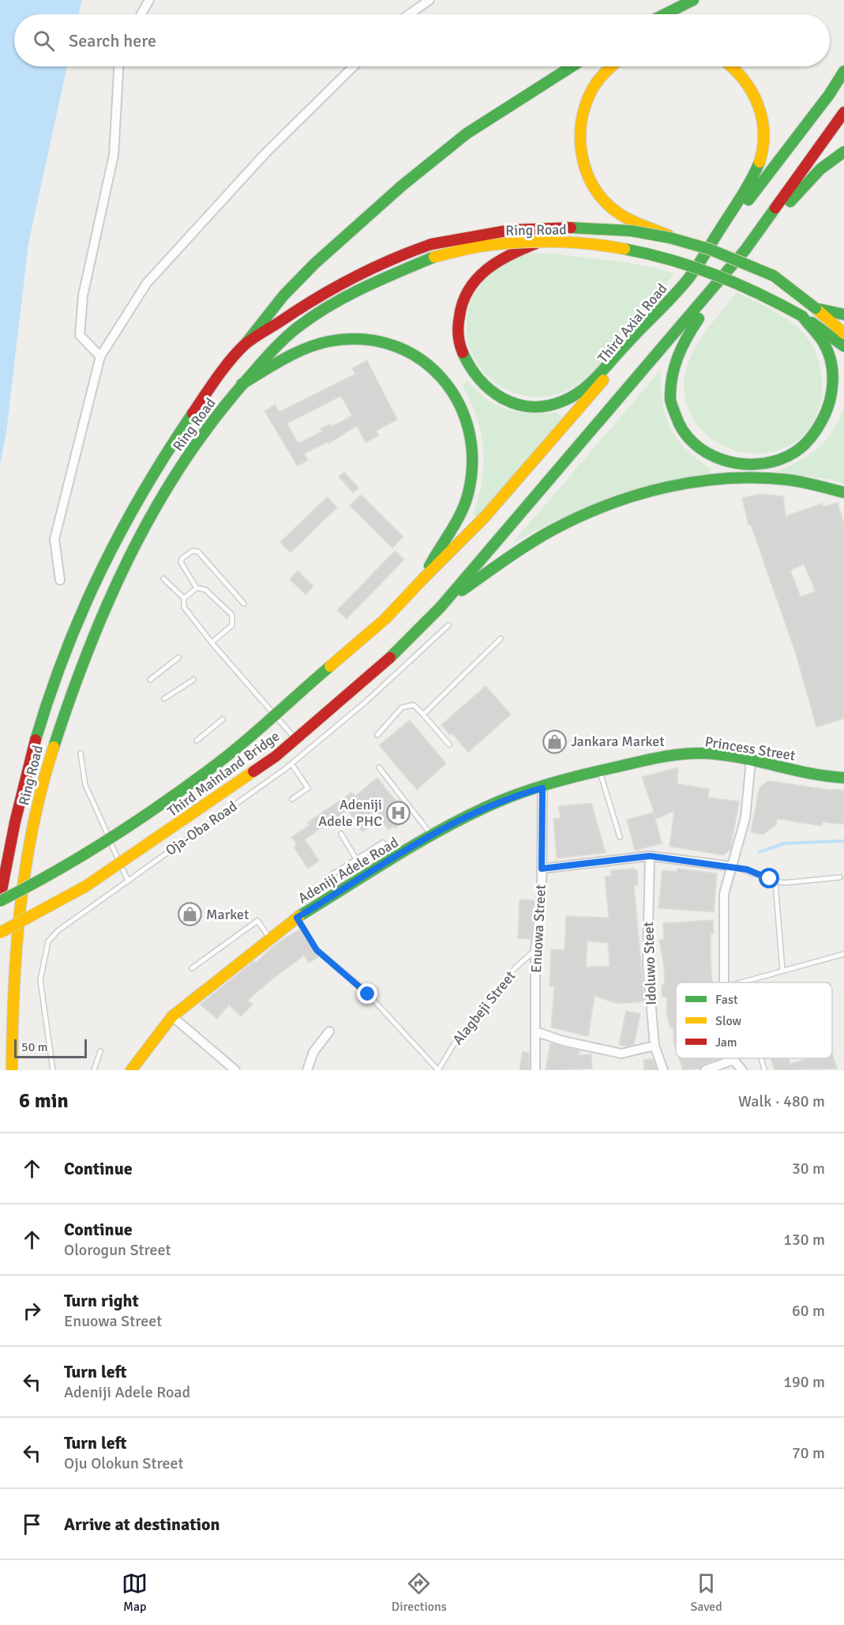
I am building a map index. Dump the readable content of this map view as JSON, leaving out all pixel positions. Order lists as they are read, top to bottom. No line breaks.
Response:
{"streets":{"main road":["Ring Road","Third Axial Road","Princess Street","Third Mainland Bridge","Adeniji Adele Road"],"street":["Enuowa Street","Idoluwo Steet"],"lane":["Oja-Oba Road","Alagbeji Street"]},"crossings":[["Ring Road","Third Mainland Bridge"],["Third Axial Road","Third Mainland Bridge"],["Princess Street","Adeniji Adele Road"],["Princess Street","Enuowa Street"],["Adeniji Adele Road","Enuowa Street"],["Enuowa Street","Alagbeji Street"]],"places":{"shop":["Jankara Market","Market"],"hospital":["Adeniji Adele PHC"]},"legend":["Fast","Slow","Jam"],"scale_bar":"50 m","page":{"search":"Search here","scale":"50 m","heading":["6 min","Walk · 480 m"],"list":[["Continue","30 m"],["Continue","Olorogun Street","130 m"],["Turn right","Enuowa Street","60 m"],["Turn left","Adeniji Adele Road","190 m"],["Turn left","Oju Olokun Street","70 m"],"Arrive at destination"],"nav":["Map","Directions","Saved"]}}
